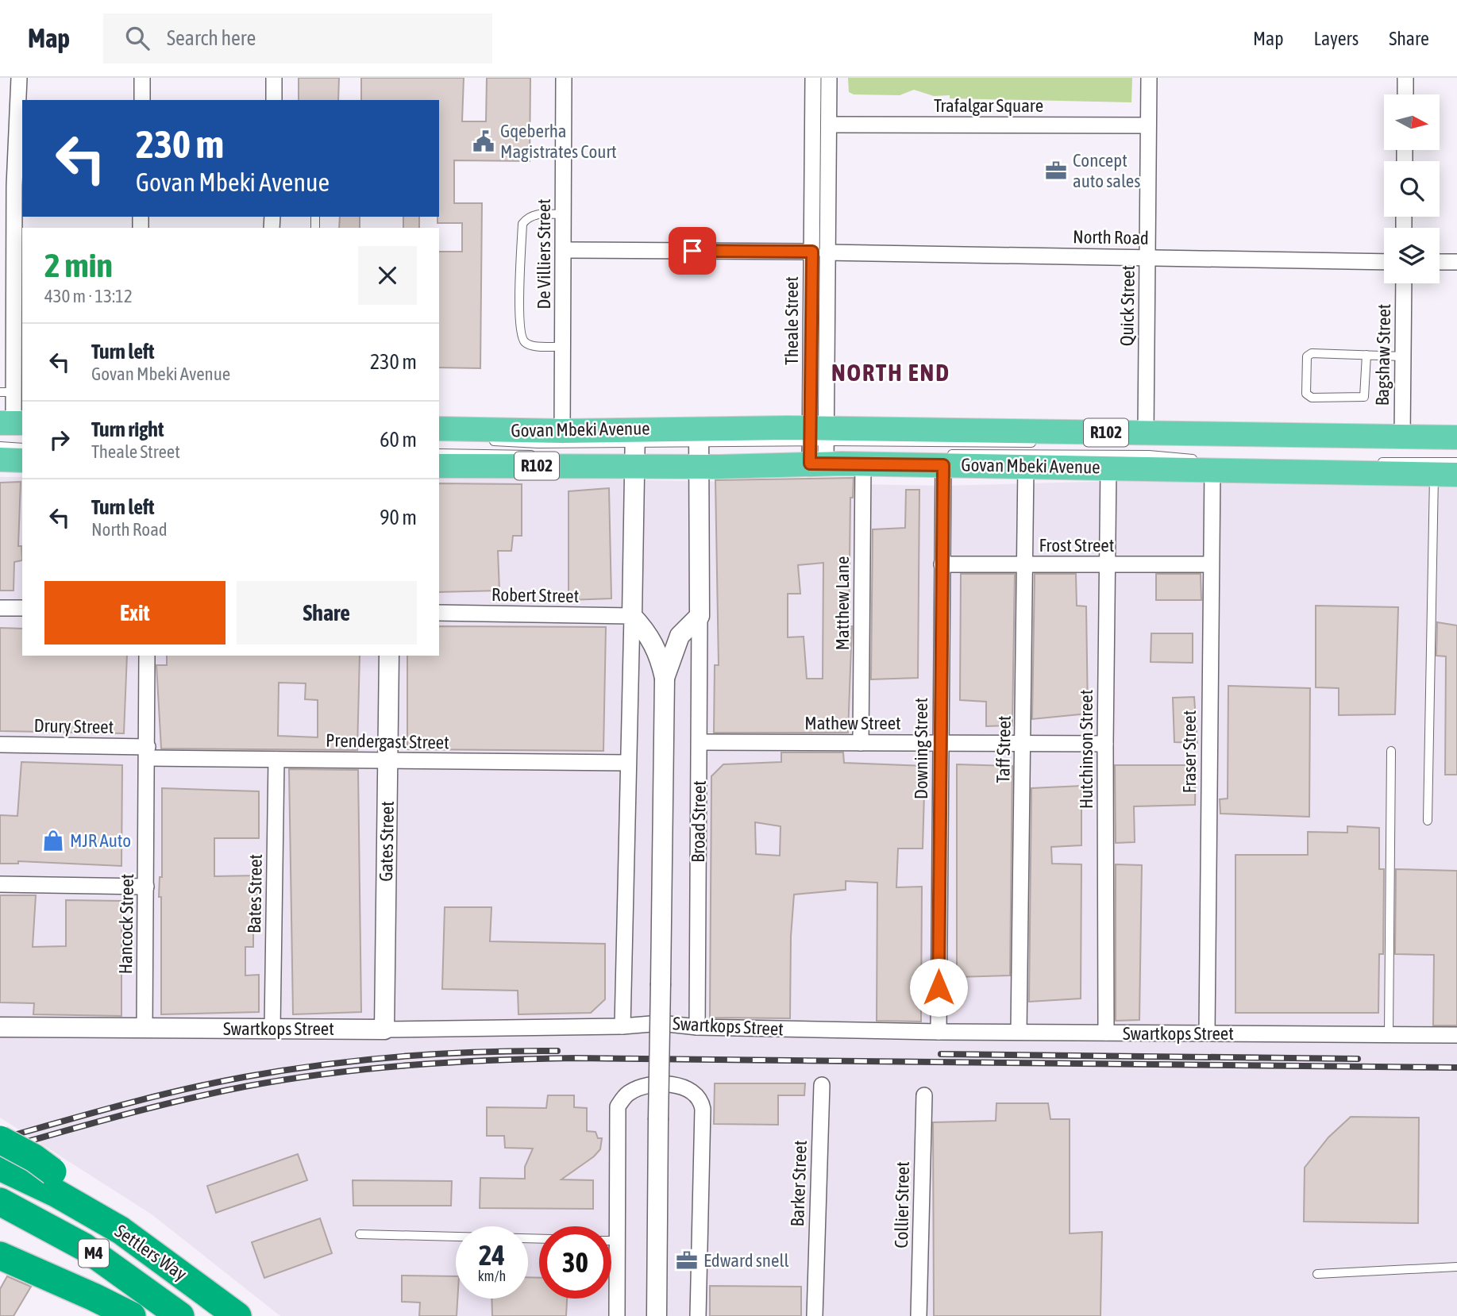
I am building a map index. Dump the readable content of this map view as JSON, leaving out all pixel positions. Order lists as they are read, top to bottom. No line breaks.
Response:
{"streets":{"highway":["Settlers Way","M4"],"main road":["Govan Mbeki Avenue","R102"],"street":["Trafalgar Square","North Road","De Villiers Street","Quick Street","Theale Street","Bagshaw Street","Frost Street","Robert Street","Matthew Lane","Mathew Street","Drury Street","Prendergast Street","Downing Street","Taff Street","Hutchinson Street","Fraser Street","Broad Street","Gates Street","Bates Street","Hancock Street","Swartkops Street","Barker Street","Collier Street"]},"crossings":[["Trafalgar Square","Quick Street"],["Trafalgar Square","Theale Street"],["North Road","De Villiers Street"],["North Road","Quick Street"],["North Road","Theale Street"],["De Villiers Street","Govan Mbeki Avenue"],["Quick Street","Govan Mbeki Avenue"],["Theale Street","Govan Mbeki Avenue"],["Bagshaw Street","Govan Mbeki Avenue"],["Govan Mbeki Avenue","Matthew Lane"],["Govan Mbeki Avenue","Downing Street"],["Govan Mbeki Avenue","Taff Street"],["Govan Mbeki Avenue","Hutchinson Street"],["Govan Mbeki Avenue","Fraser Street"],["Govan Mbeki Avenue","Broad Street"],["Frost Street","Downing Street"],["Frost Street","Taff Street"],["Frost Street","Hutchinson Street"],["Frost Street","Fraser Street"],["Robert Street","Broad Street"],["Matthew Lane","Mathew Street"],["Mathew Street","Downing Street"],["Mathew Street","Taff Street"],["Mathew Street","Hutchinson Street"],["Mathew Street","Broad Street"],["Drury Street","Prendergast Street"],["Drury Street","Hancock Street"],["Prendergast Street","Gates Street"],["Prendergast Street","Bates Street"],["Prendergast Street","Hancock Street"],["Downing Street","Swartkops Street"],["Taff Street","Swartkops Street"],["Hutchinson Street","Swartkops Street"],["Fraser Street","Swartkops Street"],["Broad Street","Swartkops Street"],["Gates Street","Swartkops Street"],["Bates Street","Swartkops Street"],["Hancock Street","Swartkops Street"]],"districts":["NORTH END"],"places":{"public building":["Gqeberha Magistrates Court"],"office":["Concept auto sales","Edward snell"],"shop":["MJR Auto"]},"north":"right","page":{"header":"Map","search":"Search here","nav":["Map","Layers","Share"],"turn":["230 m","Govan Mbeki Avenue"],"heading":["2 min","430 m · 13:12"],"list":[{"name":"Turn left","note":"Govan Mbeki Avenue","value":"230 m"},{"name":"Turn right","note":"Theale Street","value":"60 m"},{"name":"Turn left","note":"North Road","value":"90 m"}],"buttons":["Exit","Share"],"speed":"24 km/h","limit":"30"}}
